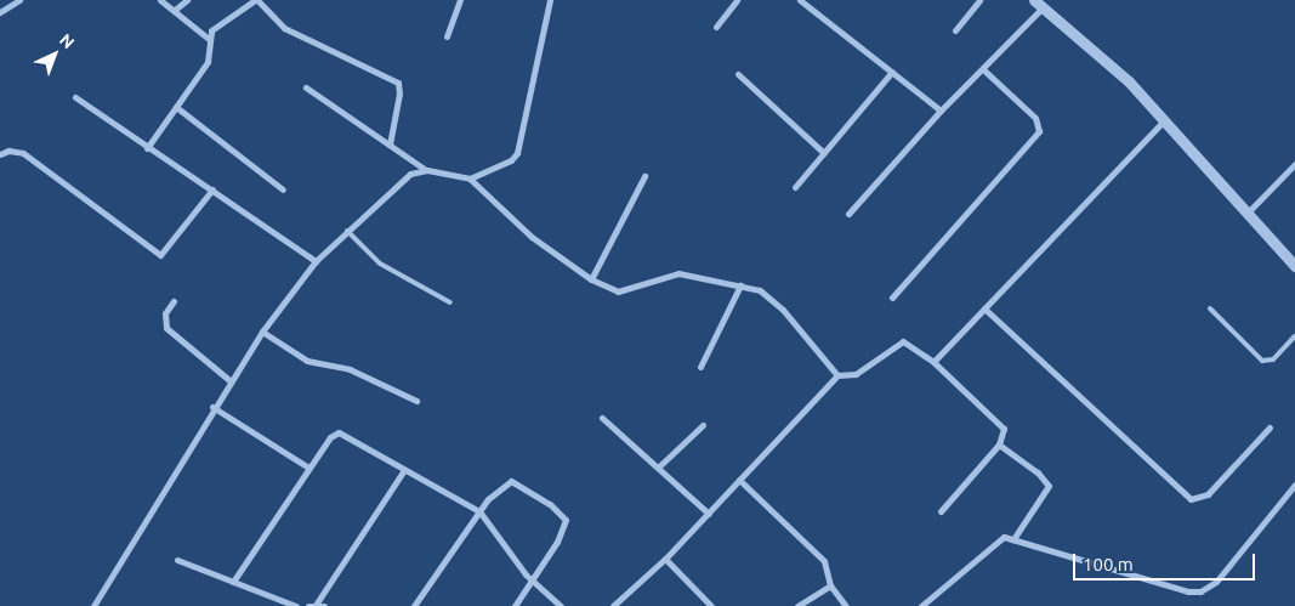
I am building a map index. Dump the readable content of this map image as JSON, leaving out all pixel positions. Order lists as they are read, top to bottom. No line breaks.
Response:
{"scale_bar":"100 m","north":"top right"}
